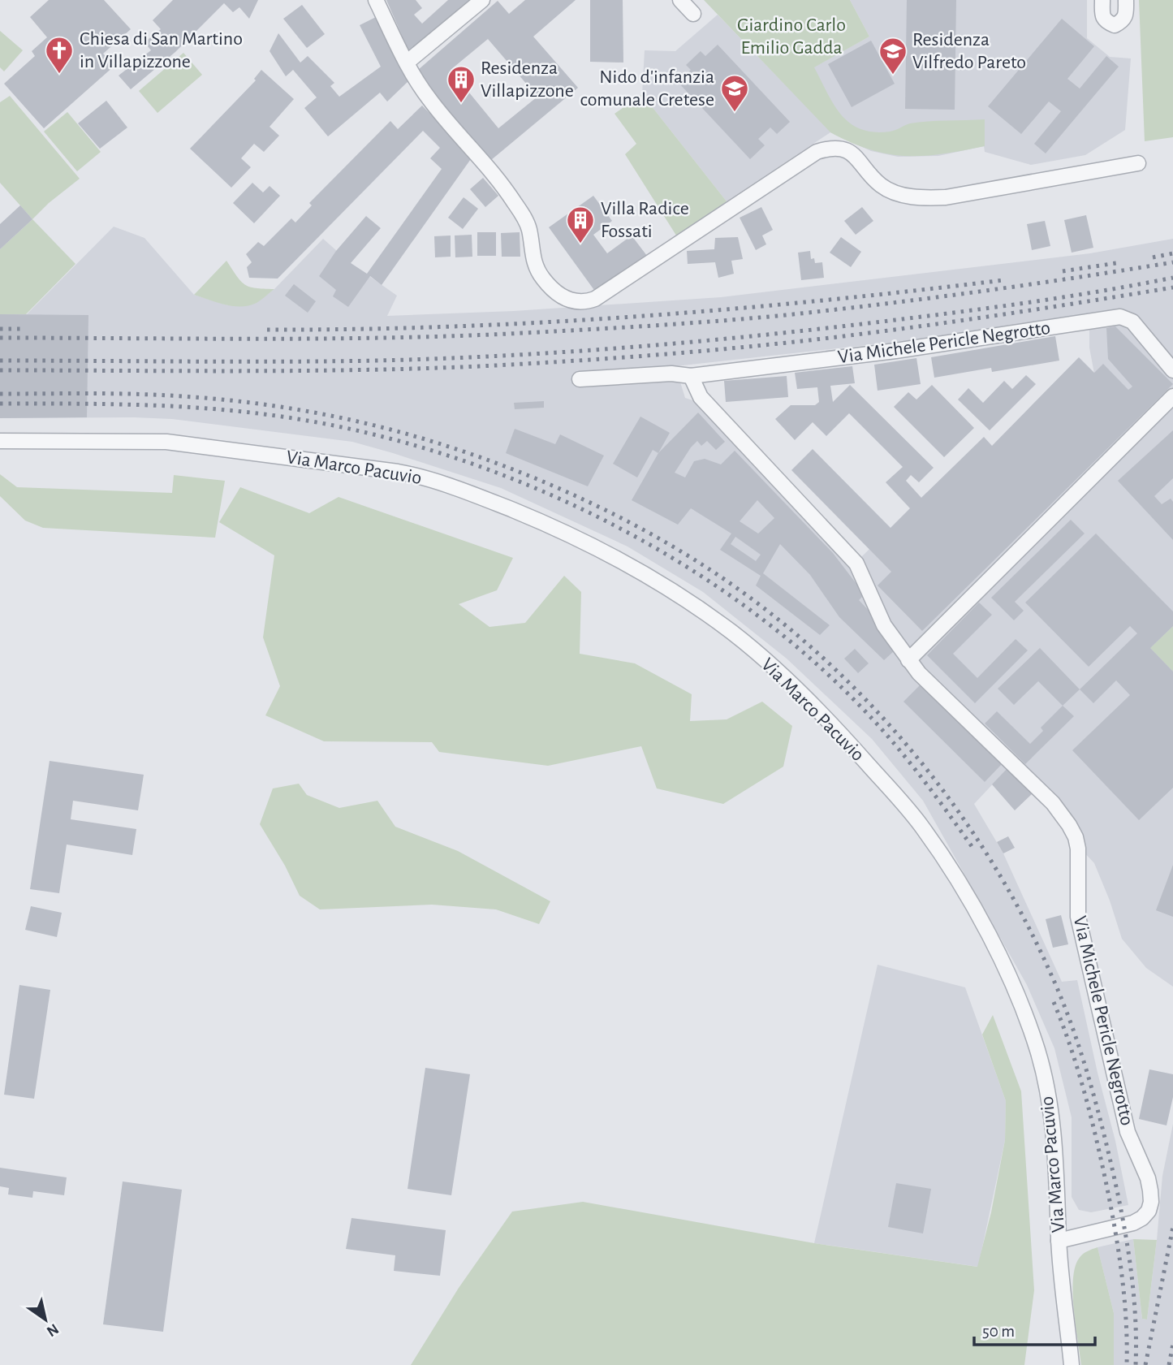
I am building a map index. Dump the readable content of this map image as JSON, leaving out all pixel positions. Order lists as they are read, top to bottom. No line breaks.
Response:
{"streets":{"street":["Via Michele Pericle Negrotto","Via Marco Pacuvio"]},"crossings":[["Via Michele Pericle Negrotto","Via Marco Pacuvio"]],"parks":["Giardino Carlo Emilio Gadda"],"places":{"church":["Chiesa di San Martino in Villapizzone"],"school or university":["Residenza Vilfredo Pareto","Nido d'infanzia comunale Cretese"],"building":["Residenza Villapizzone","Villa Radice Fossati"]},"scale_bar":"50 m","north":"bottom right"}
